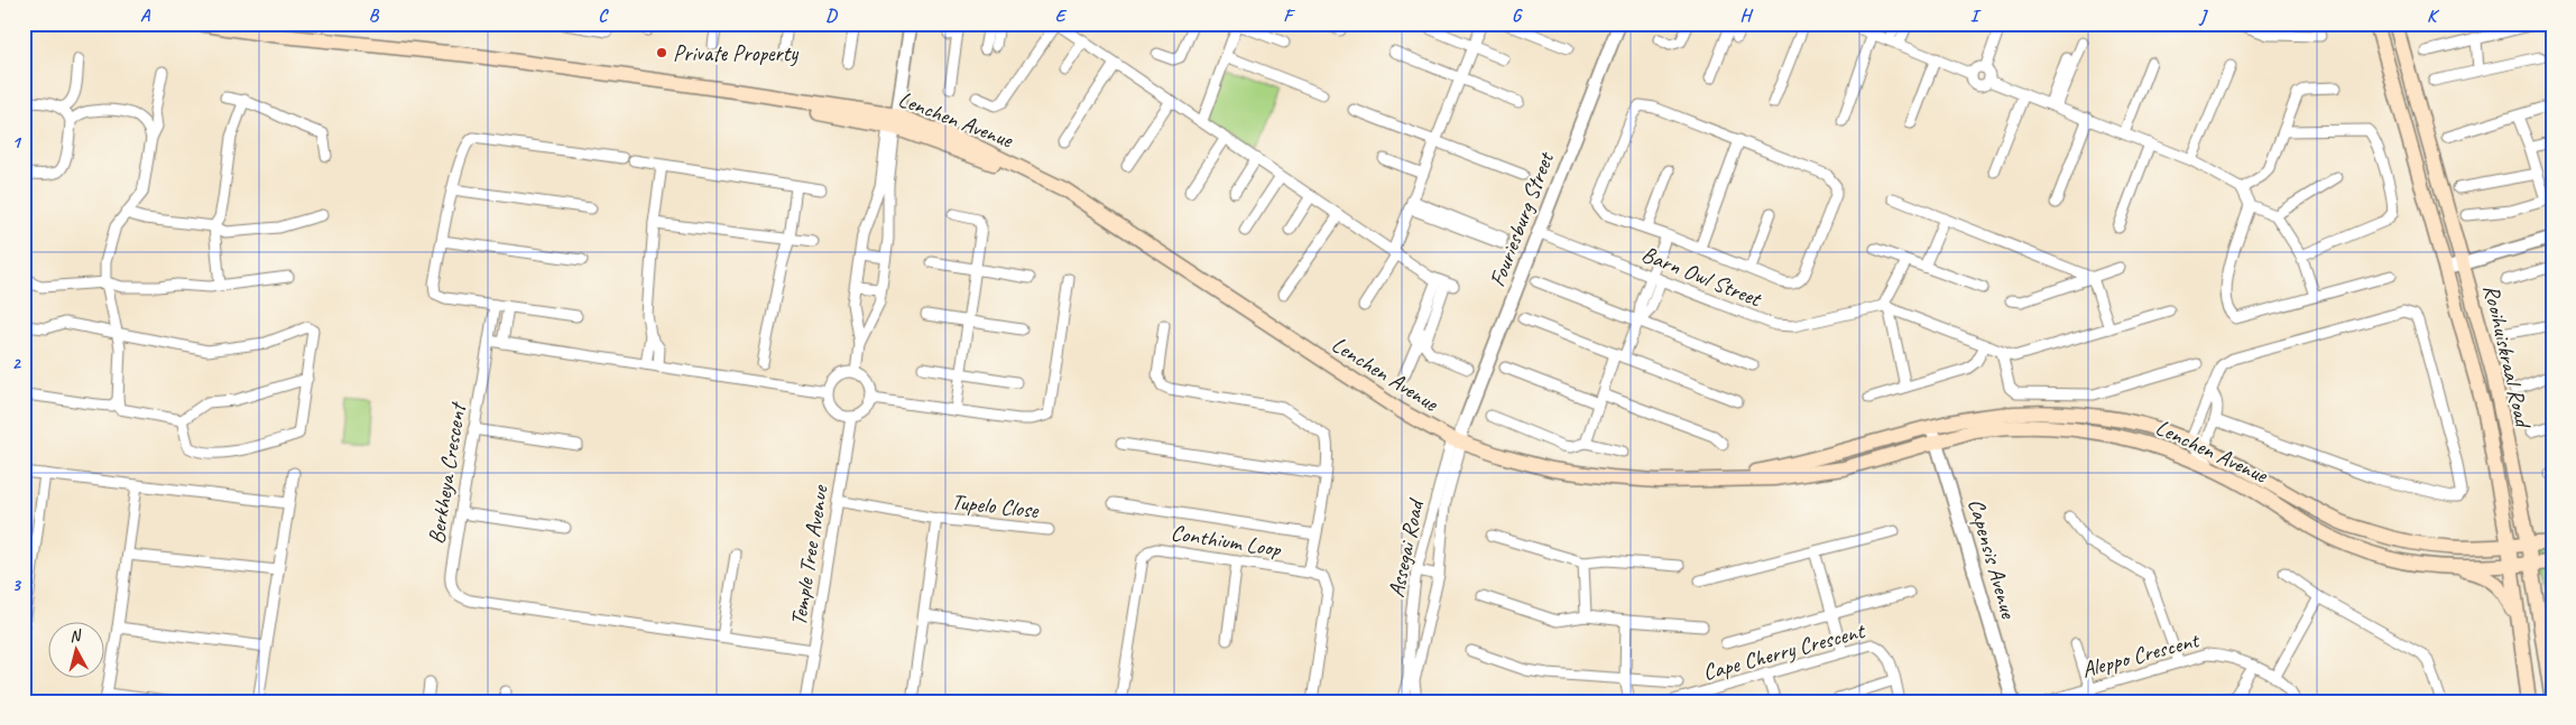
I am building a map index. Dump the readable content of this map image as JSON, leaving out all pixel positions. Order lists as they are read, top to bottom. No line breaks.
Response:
{"streets":{"main road":["Lenchen Avenue","Rooihuiskraal Road"],"street":["Fouriesburg Street","Barn Owl Street","Berkheya Crescent","Tupelo Close","Conthium Loop","Assegai Road","Temple Tree Avenue","Capensis Avenue","Cape Cherry Crescent","Aleppo Crescent"]},"crossings":[["Lenchen Avenue","Fouriesburg Street"],["Lenchen Avenue","Rooihuiskraal Road"],["Lenchen Avenue","Assegai Road"],["Lenchen Avenue","Capensis Avenue"],["Fouriesburg Street","Barn Owl Street"],["Fouriesburg Street","Assegai Road"],["Berkheya Crescent","Temple Tree Avenue"],["Tupelo Close","Temple Tree Avenue"]],"places":["Private Property"],"north":"top","grid":{"columns":["A","B","C","D","E","F","G","H","I","J","K"],"rows":["1","2","3"]}}
